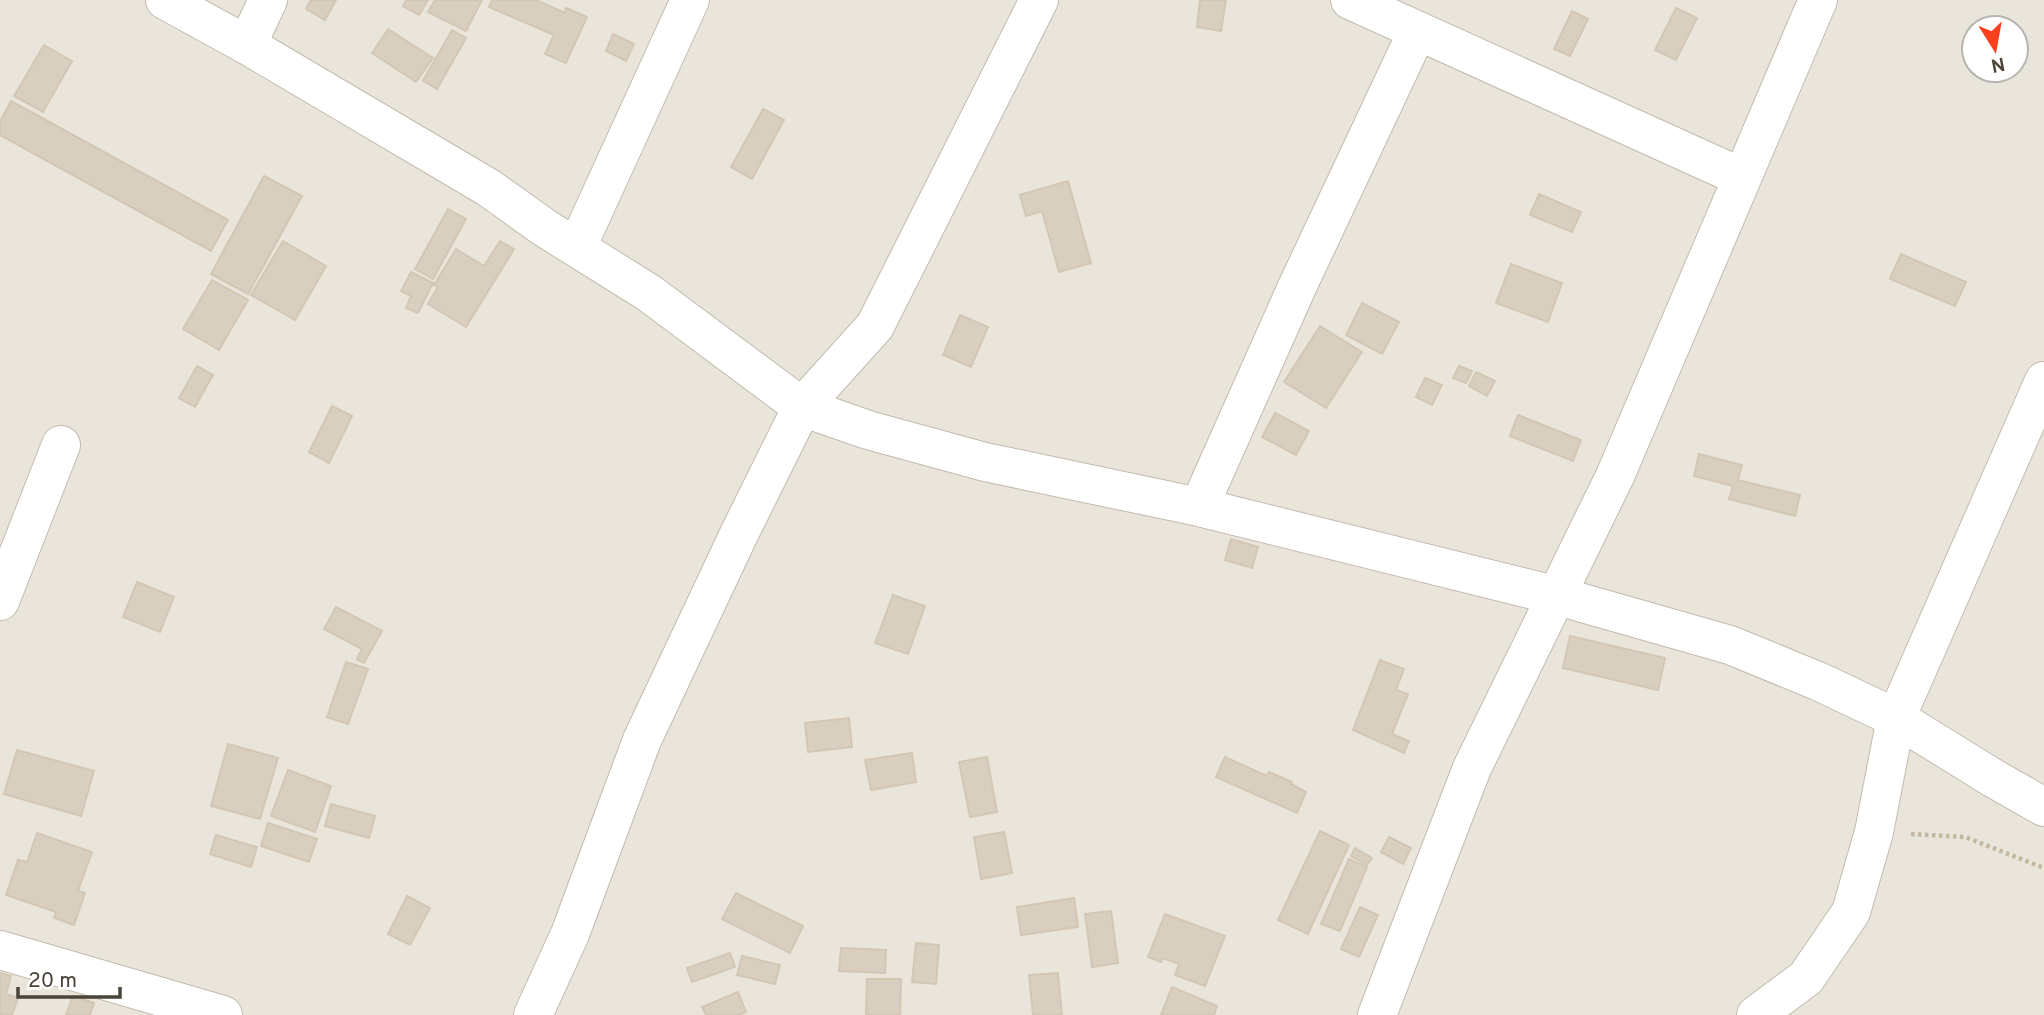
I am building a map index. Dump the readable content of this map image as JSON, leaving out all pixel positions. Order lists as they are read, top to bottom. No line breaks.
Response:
{"scale_bar":"20 m","north":"bottom"}
